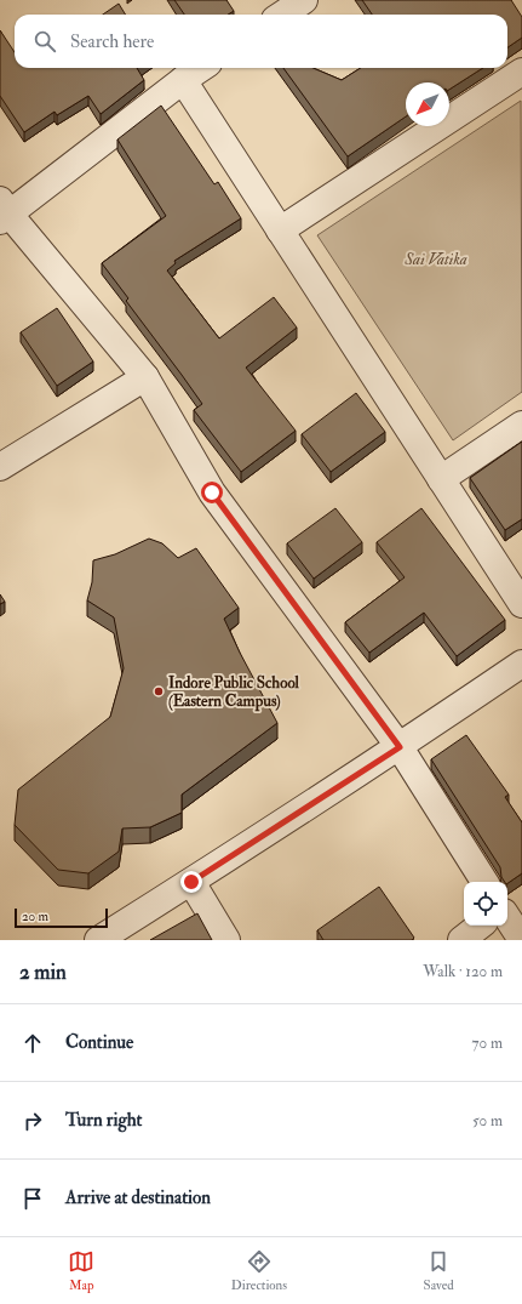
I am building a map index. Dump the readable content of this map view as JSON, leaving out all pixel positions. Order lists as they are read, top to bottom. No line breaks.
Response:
{"parks":["Sai Vatika"],"places":["Indore Public School (Eastern Campus)"],"scale_bar":"20 m","north":"bottom left","page":{"search":"Search here","scale":"20 m","heading":["2 min","Walk · 120 m"],"list":[["Continue","70 m"],["Turn right","50 m"],"Arrive at destination"],"nav":["Map","Directions","Saved"]}}
